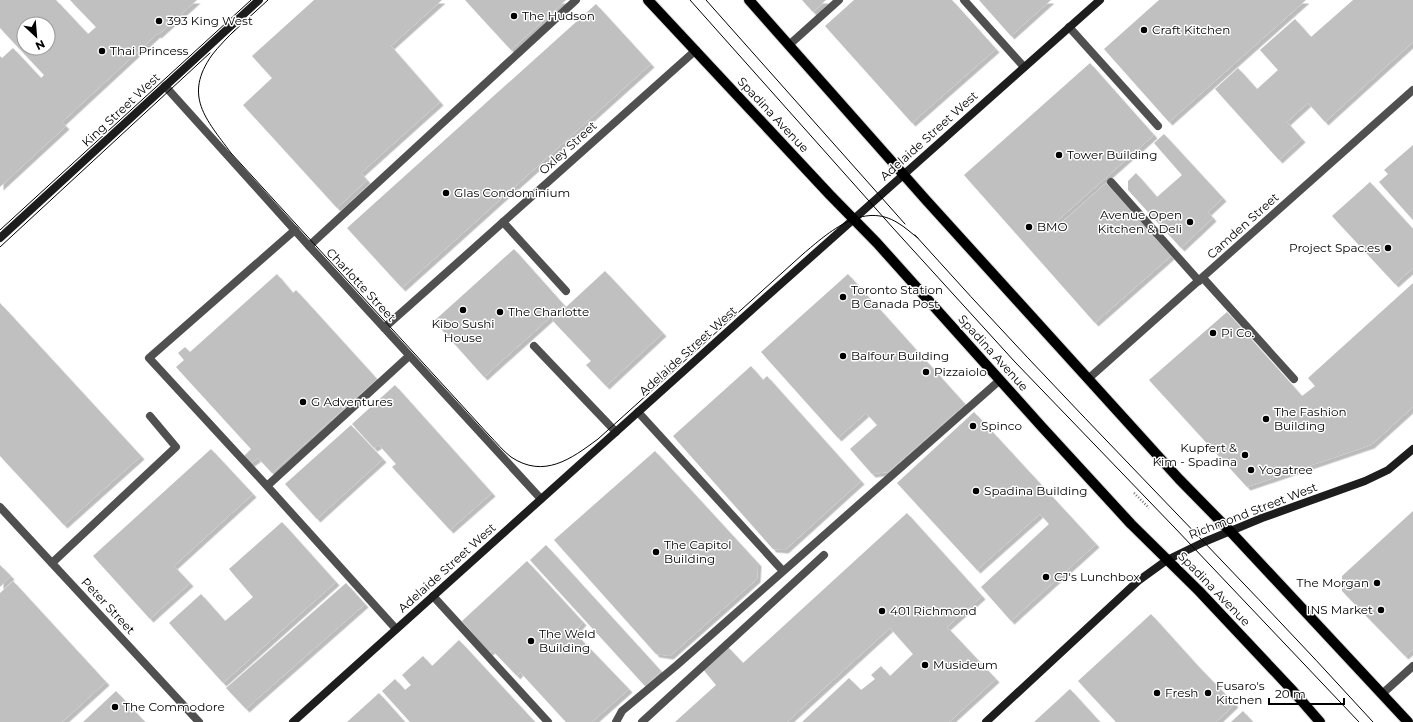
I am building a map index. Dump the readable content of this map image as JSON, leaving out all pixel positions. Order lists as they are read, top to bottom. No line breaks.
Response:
{"streets":{"main road":["King Street West","Spadina Avenue","Adelaide Street West","Richmond Street West"],"street":["Oxley Street","Camden Street","Charlotte Street","Peter Street"]},"crossings":[["King Street West","Charlotte Street"],["Spadina Avenue","Adelaide Street West"],["Spadina Avenue","Oxley Street"],["Spadina Avenue","Richmond Street West"],["Adelaide Street West","Charlotte Street"],["Oxley Street","Charlotte Street"]],"places":["The Hudson","393 King West","Craft Kitchen","Thai Princess","Tower Building","Glas Condominium","Avenue Open Kitchen & Deli","BMO","Project Spac.es","Toronto Station B Canada Post","Kibo Sushi House","The Charlotte","Pi Co.","Balfour Building","Pizzaiolo","G Adventures","The Fashion Building","Spinco","Kupfert & Kim - Spadina","Yogatree","Spadina Building","The Capitol Building","CJ's Lunchbox","The Morgan","INS Market","401 Richmond","The Weld Building","Musideum","Fresh","Fusaro's Kitchen","The Commodore"],"scale_bar":"20 m","north":"bottom right"}
